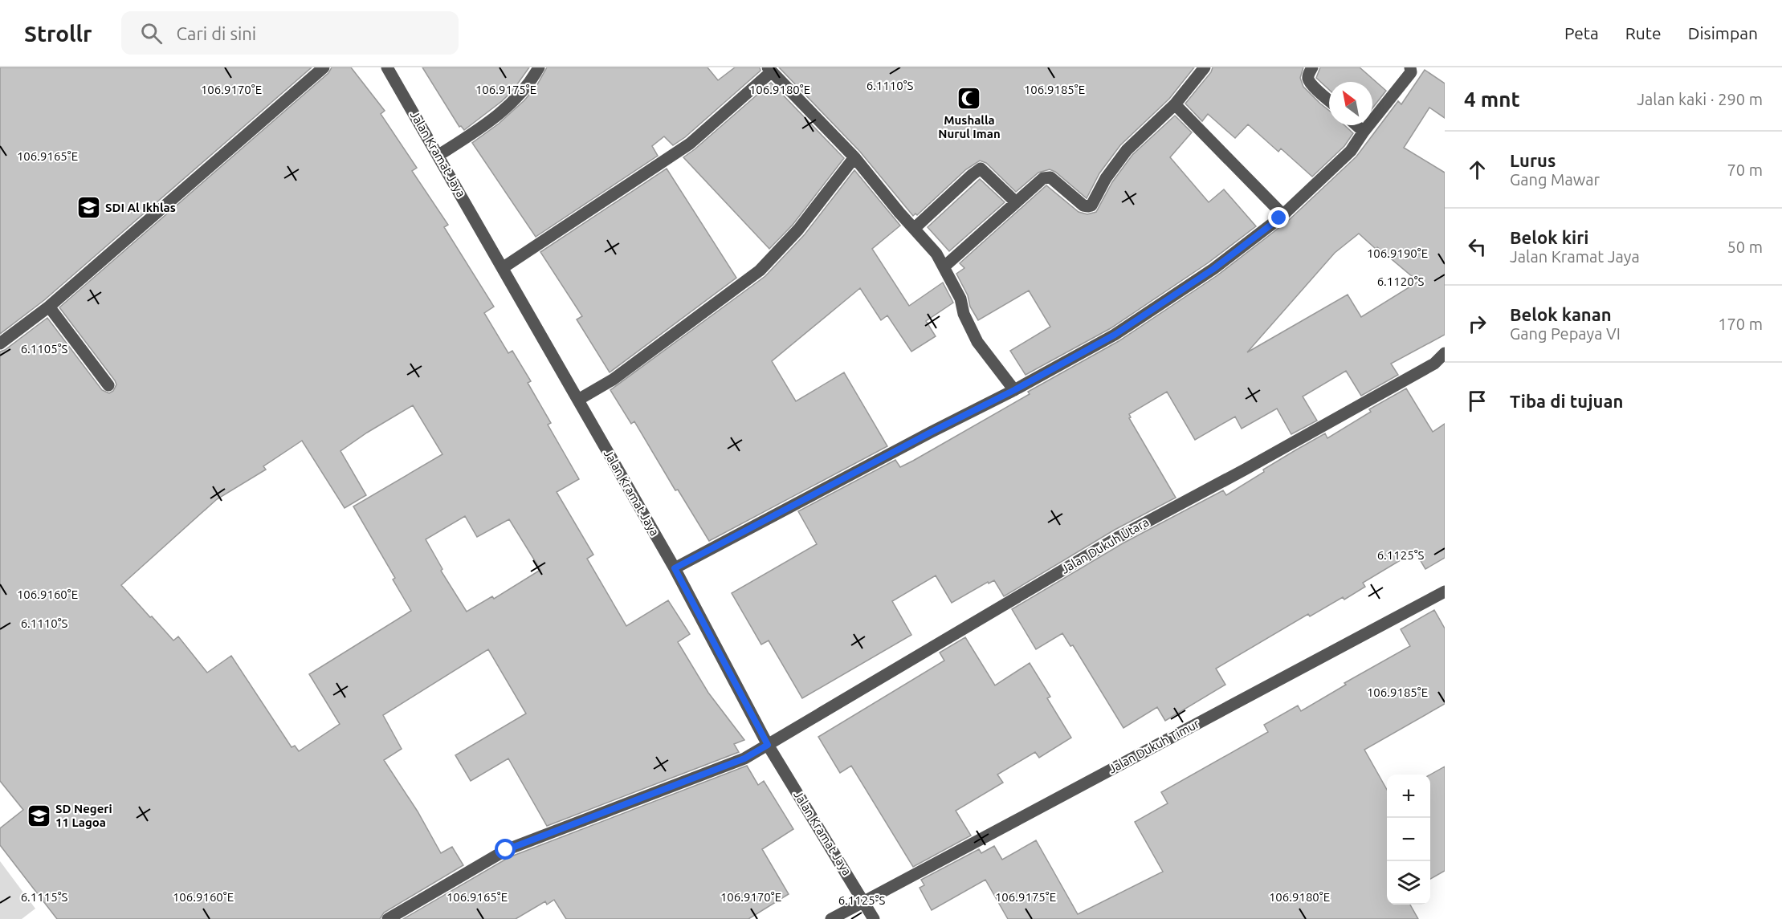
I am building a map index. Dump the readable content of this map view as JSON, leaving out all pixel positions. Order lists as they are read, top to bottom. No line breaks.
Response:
{"streets":{"street":["Jalan Kramat Jaya","Jalan Dukuh Utara","Jalan Dukuh Timur"]},"crossings":[["Jalan Kramat Jaya","Jalan Dukuh Utara"],["Jalan Kramat Jaya","Jalan Dukuh Timur"]],"places":{"mosque":["Mushalla Nurul Iman"],"school or university":["SDI Al Ikhlas","SD Negeri 11 Lagoa"]},"north":"top left","page":{"header":"Strollr","search":"Cari di sini","nav":["Peta","Rute","Disimpan"],"heading":["4 mnt","Jalan kaki · 290 m"],"list":[["Lurus","Gang Mawar","70 m"],["Belok kiri","Jalan Kramat Jaya","50 m"],["Belok kanan","Gang Pepaya VI","170 m"],"Tiba di tujuan"],"map_buttons":["+","−"]},"coordinates":["6.1110°S","106.9170°E","106.9175°E","106.9180°E","106.9185°E","106.9165°E","106.9190°E","6.1120°S","6.1105°S","6.1125°S","106.9160°E","6.1115°S"]}
